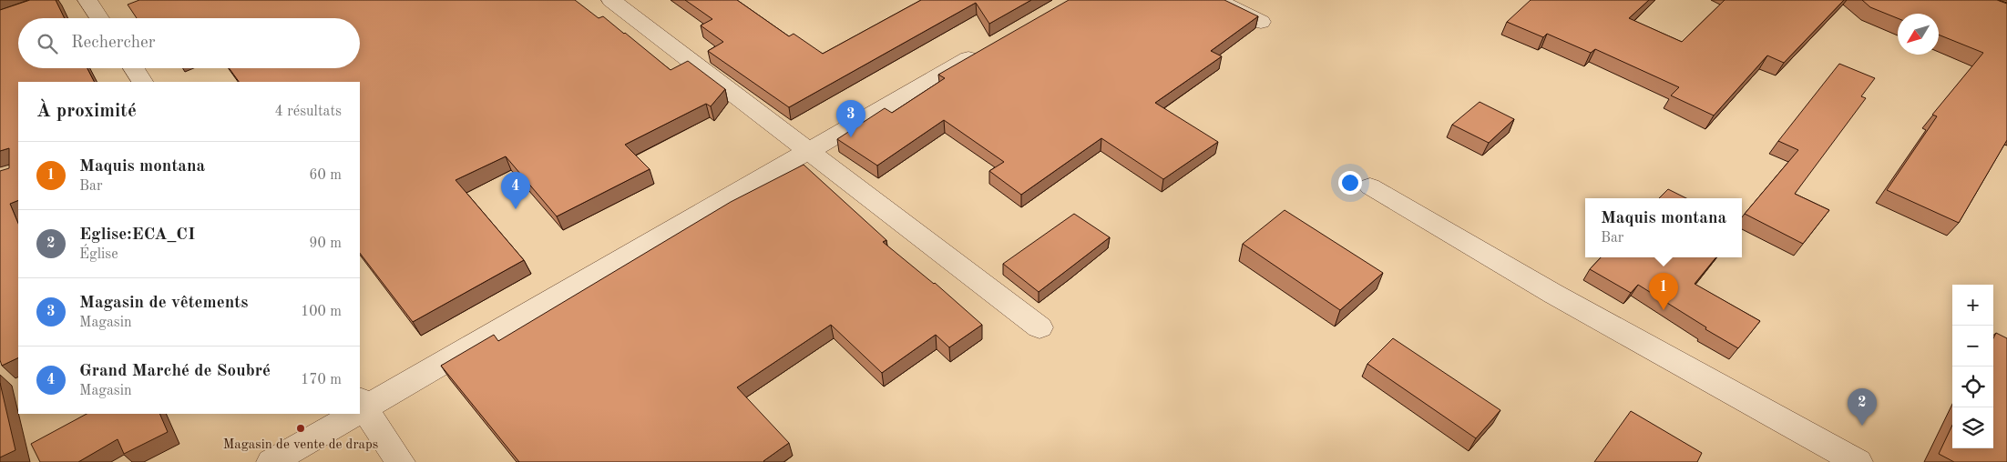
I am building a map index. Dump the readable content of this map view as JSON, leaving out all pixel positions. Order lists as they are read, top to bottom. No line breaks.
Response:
{"places":["Magasin de vente de draps"],"north":"bottom left","page":{"search":"Rechercher","heading":["À proximité","4 résultats"],"pins":["3","4","1","2"],"list":[{"mark":"1","name":"Maquis montana","note":"Bar","value":"60 m"},{"mark":"2","name":"Eglise:ECA_CI","note":"Église","value":"90 m"},{"mark":"3","name":"Magasin de vêtements","note":"Magasin","value":"100 m"},{"mark":"4","name":"Grand Marché de Soubré","note":"Magasin","value":"170 m"}],"popup":["Maquis montana","Bar"],"map_buttons":["+","−"]}}
